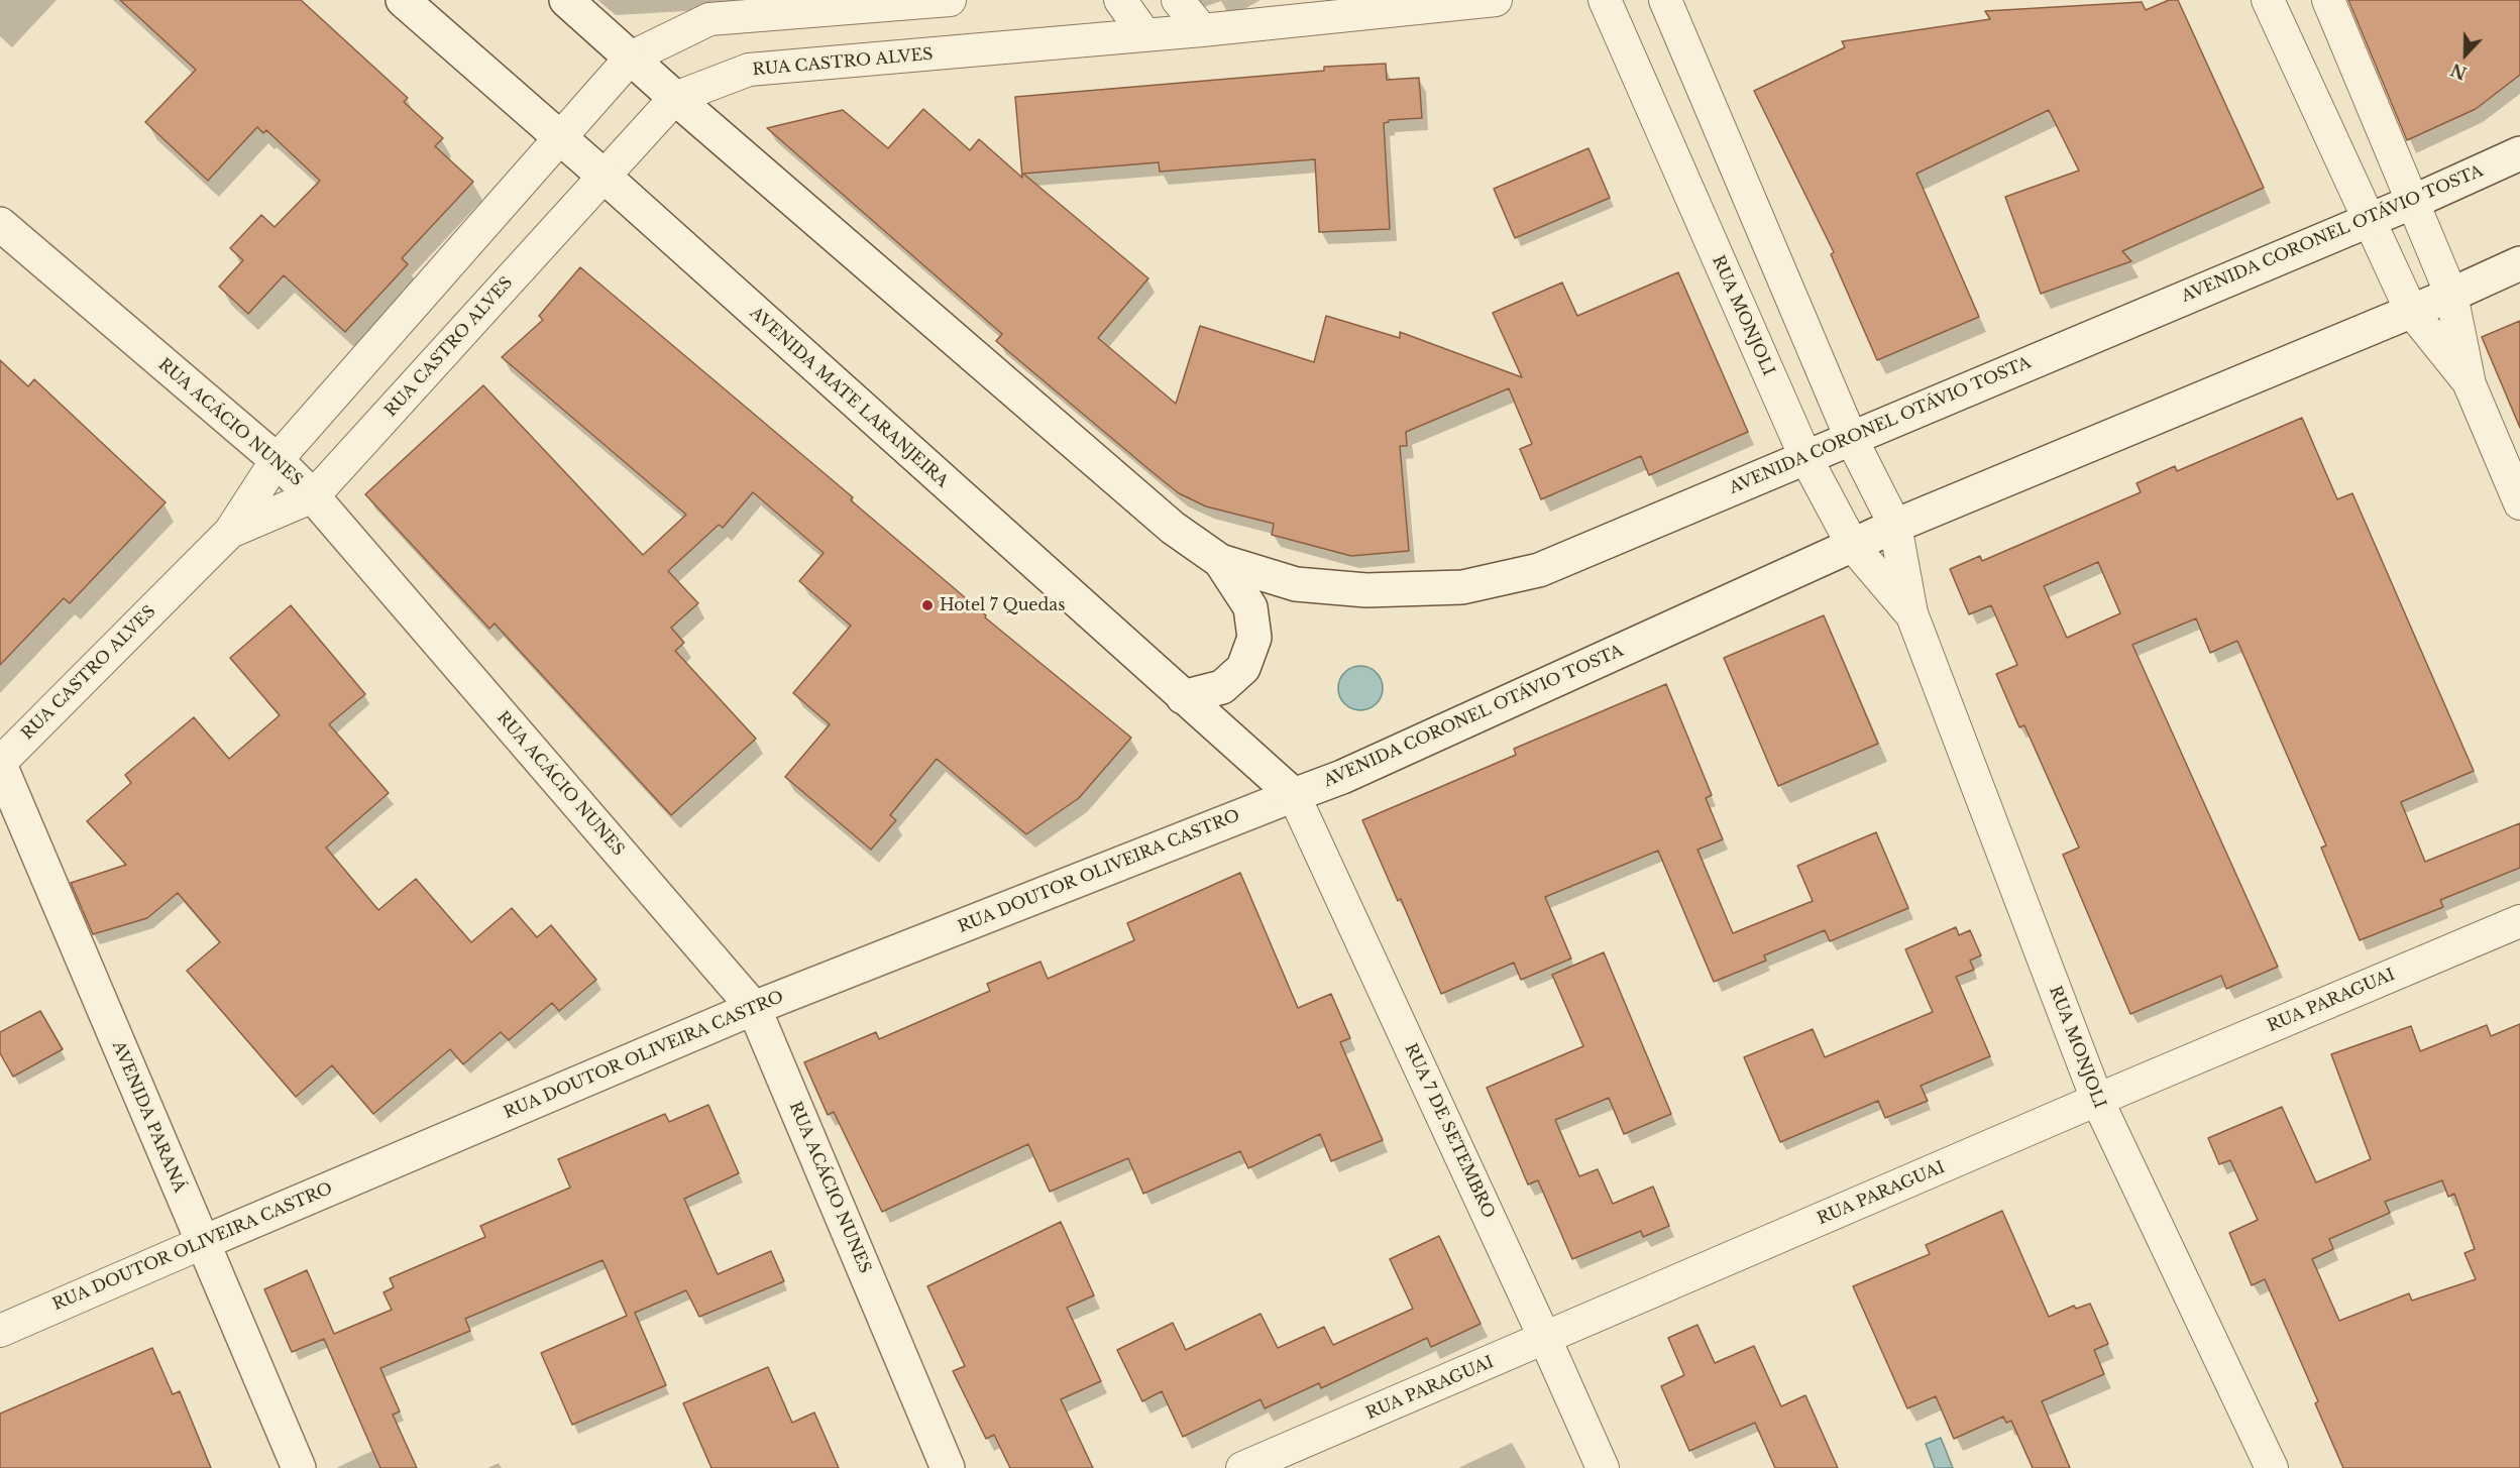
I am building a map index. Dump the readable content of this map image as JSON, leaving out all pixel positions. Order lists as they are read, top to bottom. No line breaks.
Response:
{"streets":{"main road":["AVENIDA CORONEL OTÁVIO TOSTA","AVENIDA MATE LARANJEIRA","RUA ACÁCIO NUNES","RUA DOUTOR OLIVEIRA CASTRO","AVENIDA PARANÁ"],"street":["RUA CASTRO ALVES","RUA MONJOLI","RUA PARAGUAI","RUA 7 DE SETEMBRO"]},"crossings":[["RUA CASTRO ALVES","AVENIDA MATE LARANJEIRA"],["RUA CASTRO ALVES","RUA ACÁCIO NUNES"],["RUA CASTRO ALVES","AVENIDA PARANÁ"],["AVENIDA CORONEL OTÁVIO TOSTA","RUA MONJOLI"],["AVENIDA CORONEL OTÁVIO TOSTA","AVENIDA MATE LARANJEIRA"],["AVENIDA CORONEL OTÁVIO TOSTA","RUA DOUTOR OLIVEIRA CASTRO"],["AVENIDA CORONEL OTÁVIO TOSTA","RUA 7 DE SETEMBRO"],["RUA MONJOLI","RUA PARAGUAI"],["AVENIDA MATE LARANJEIRA","RUA DOUTOR OLIVEIRA CASTRO"],["AVENIDA MATE LARANJEIRA","RUA 7 DE SETEMBRO"],["RUA ACÁCIO NUNES","RUA DOUTOR OLIVEIRA CASTRO"],["RUA DOUTOR OLIVEIRA CASTRO","AVENIDA PARANÁ"],["RUA DOUTOR OLIVEIRA CASTRO","RUA 7 DE SETEMBRO"],["RUA PARAGUAI","RUA 7 DE SETEMBRO"]],"places":["Hotel 7 Quedas"],"north":"bottom"}
